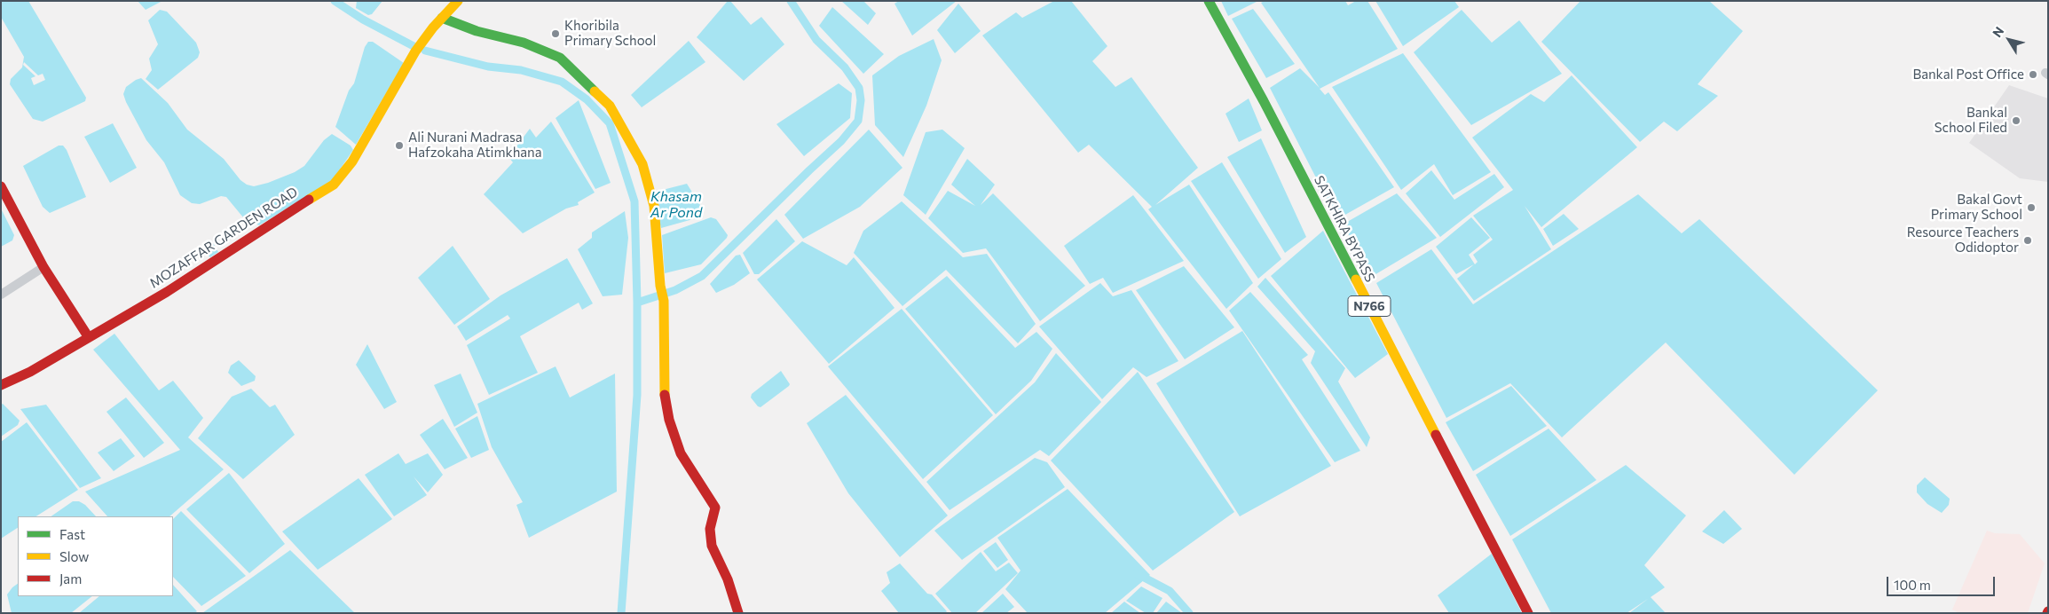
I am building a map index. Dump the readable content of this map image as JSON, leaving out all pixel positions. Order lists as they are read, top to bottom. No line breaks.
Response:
{"streets":{"main road":["SATKHIRA BYPASS","MOZAFFAR GARDEN ROAD","N766"]},"water":["Khasam Ar Pond"],"places":["Khoribila Primary School","Bankal Post Office","Bankal School Filed","Ali Nurani Madrasa Hafzokaha Atimkhana","Bakal Govt Primary School","Resource Teachers Odidoptor"],"legend":["Fast","Slow","Jam"],"scale_bar":"100 m","north":"top left"}
